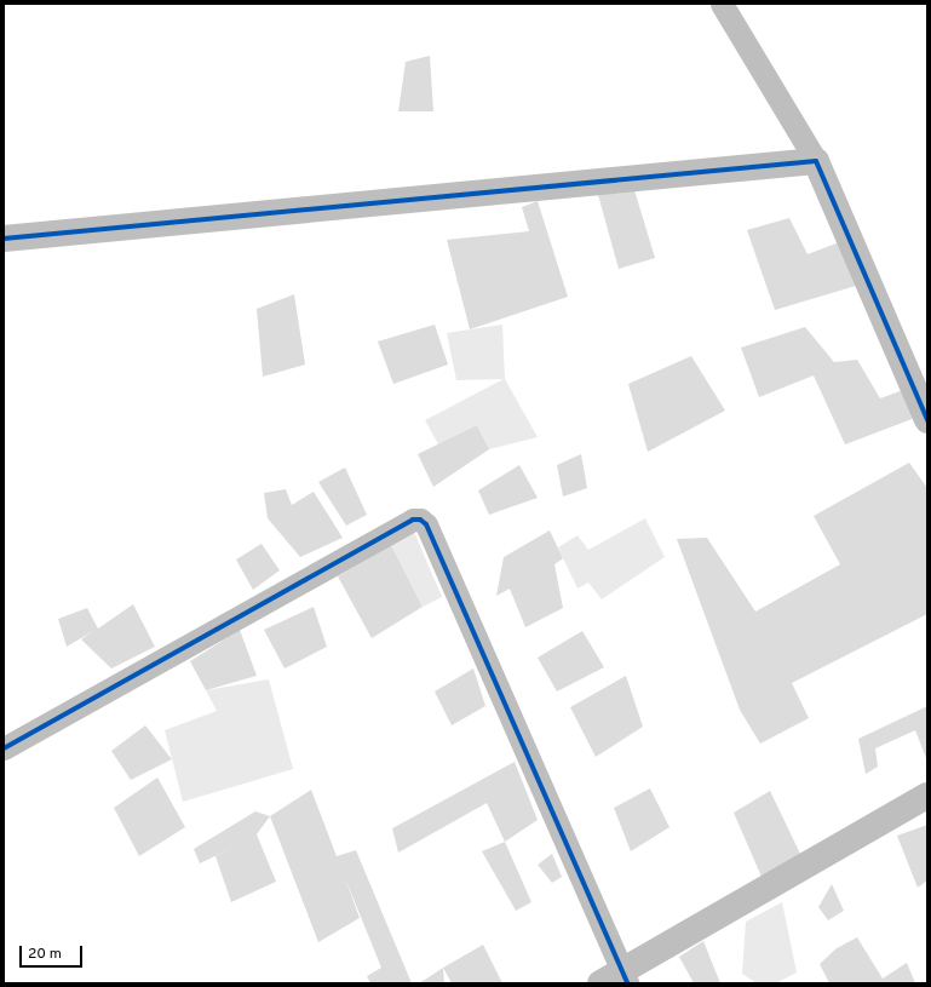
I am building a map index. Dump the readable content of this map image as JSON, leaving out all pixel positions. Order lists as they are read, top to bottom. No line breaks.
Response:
{"scale_bar":"20 m"}
